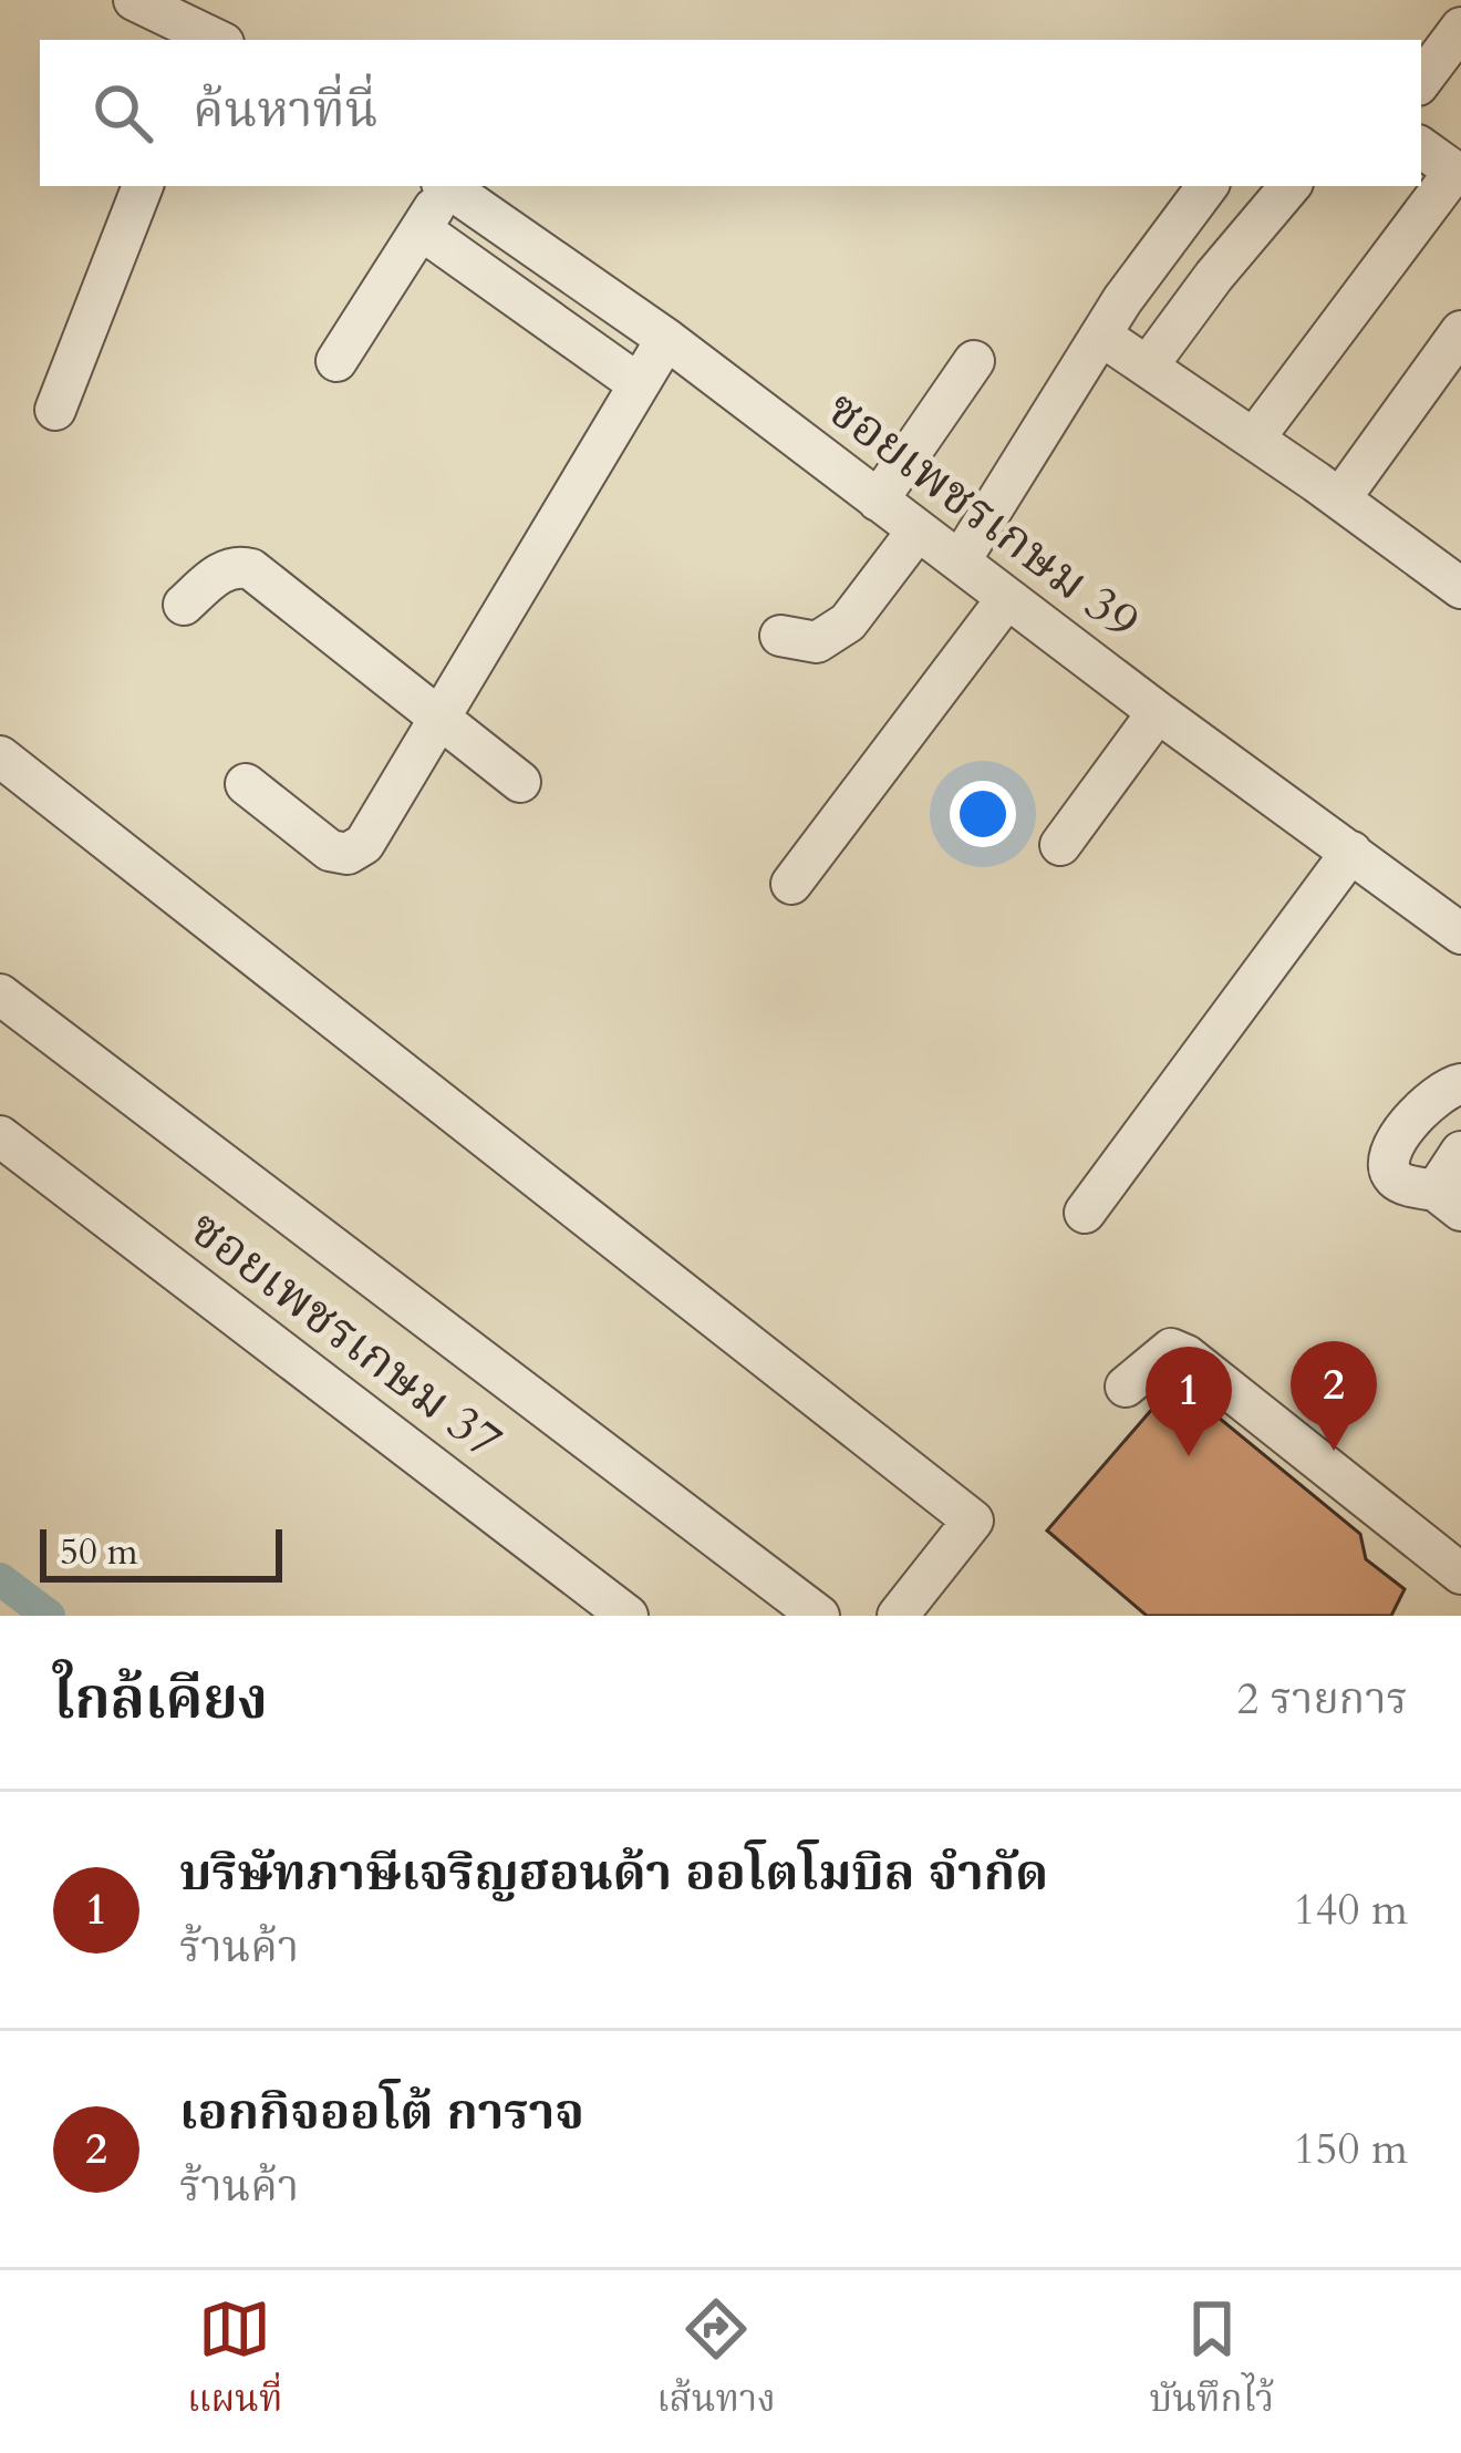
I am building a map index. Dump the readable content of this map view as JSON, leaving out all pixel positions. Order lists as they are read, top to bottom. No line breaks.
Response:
{"streets":{"street":["ซอยเพชรเกษม 39","ซอยเพชรเกษม 37"]},"scale_bar":"50 m","page":{"search":"ค้นหาที่นี่","pins":["2","1"],"scale":"50 m","heading":["ใกล้เคียง","2 รายการ"],"list":[{"mark":"1","name":"บริษัทภาษีเจริญฮอนด้า ออโตโมบิล จำกัด","note":"ร้านค้า","value":"140 m"},{"mark":"2","name":"เอกกิจออโต้ การาจ","note":"ร้านค้า","value":"150 m"}],"nav":["แผนที่","เส้นทาง","บันทึกไว้"]}}
